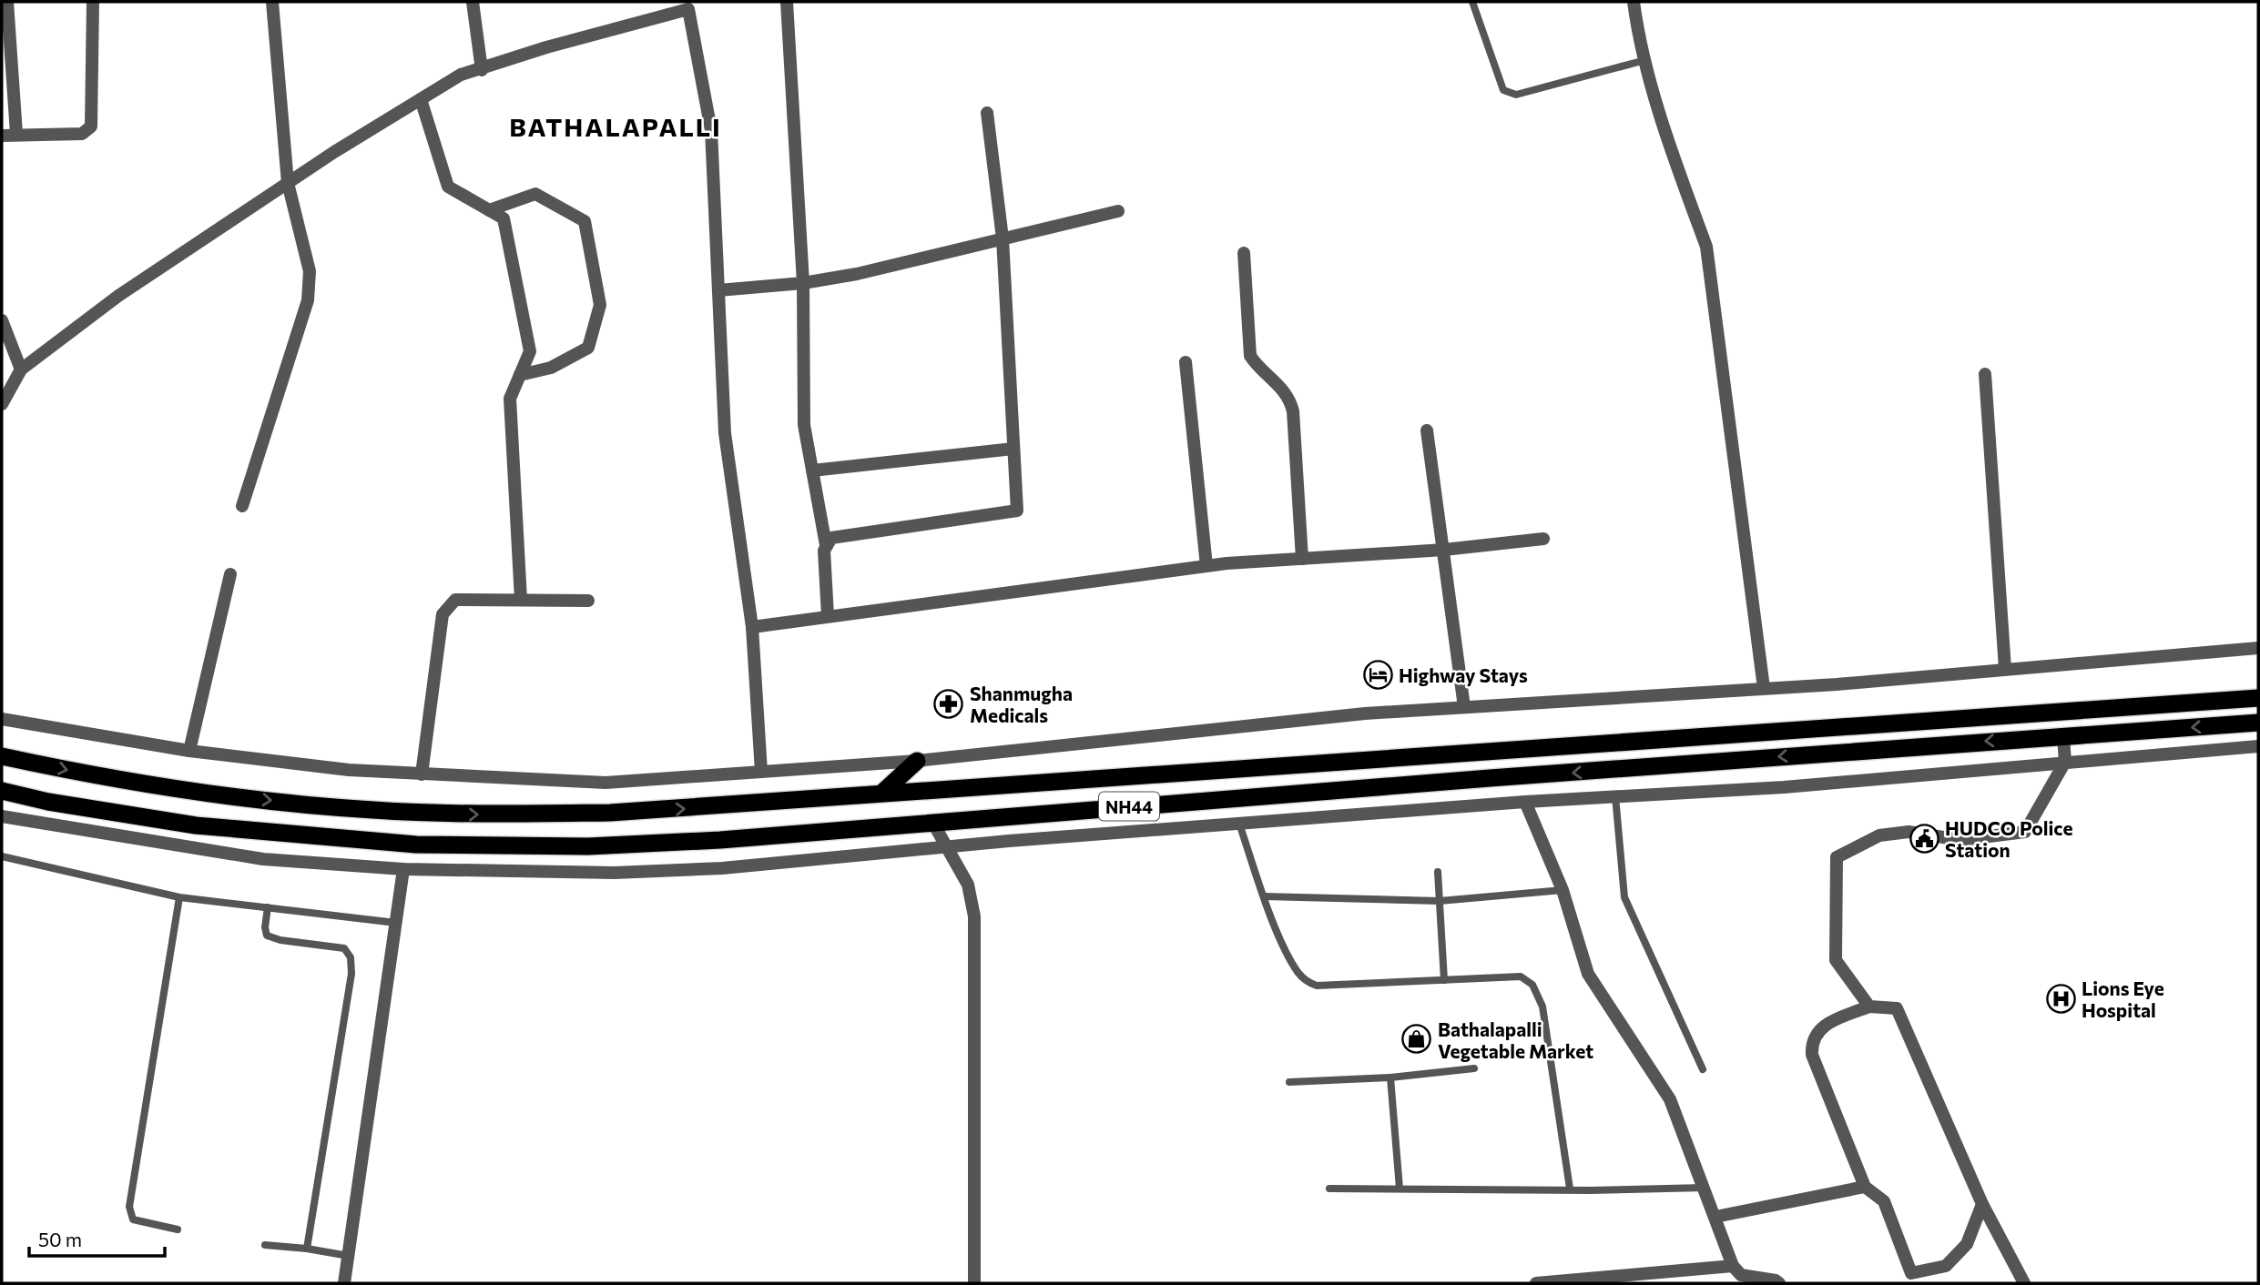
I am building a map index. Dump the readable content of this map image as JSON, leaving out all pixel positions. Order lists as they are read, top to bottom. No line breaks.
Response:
{"streets":{"highway":["NH44"]},"districts":["BATHALAPALLI"],"places":{"hotel":["Highway Stays"],"pharmacy":["Shanmugha Medicals"],"public building":["HUDCO Police Station"],"hospital":["Lions Eye Hospital"],"shop":["Bathalapalli Vegetable Market"]},"scale_bar":"50 m"}
